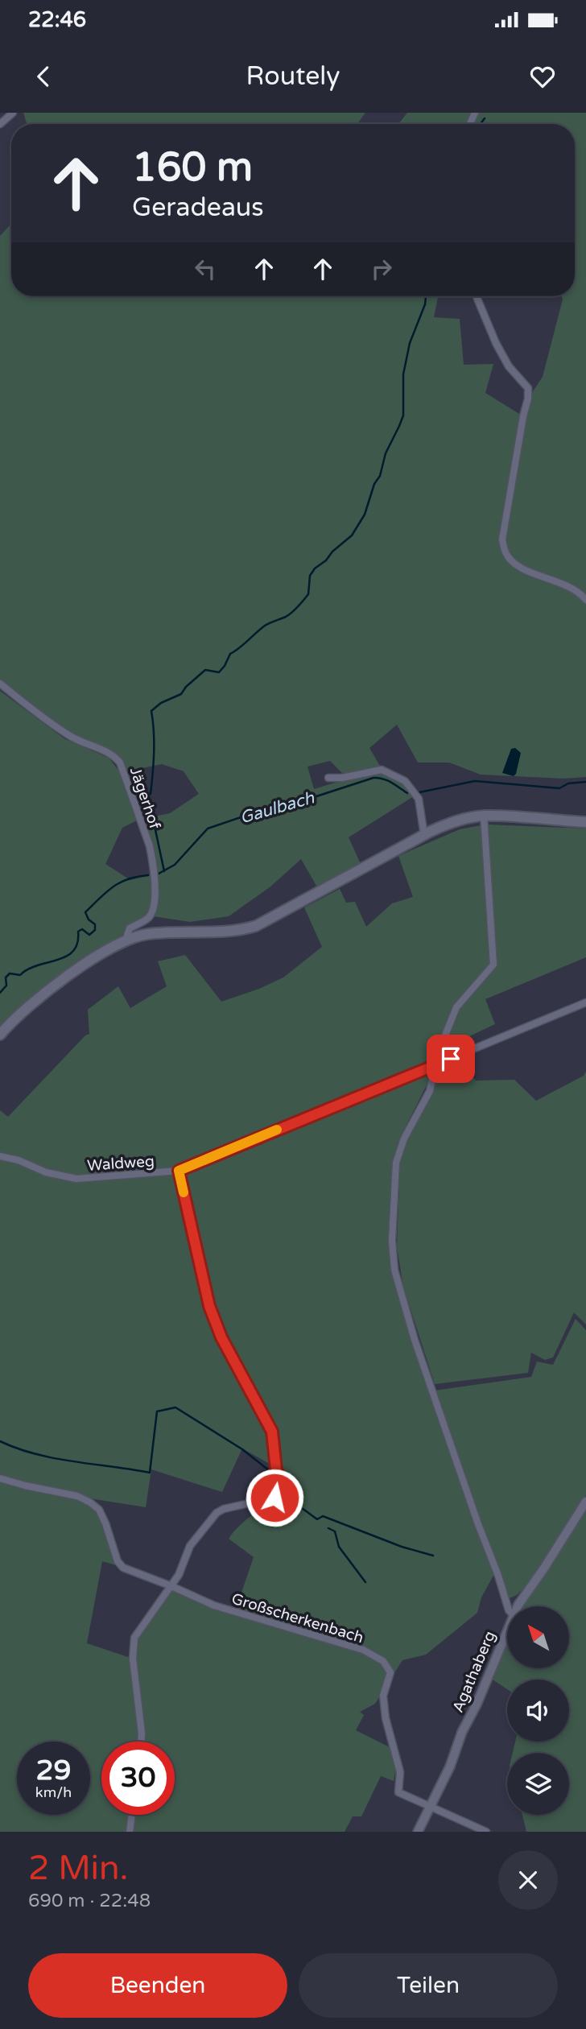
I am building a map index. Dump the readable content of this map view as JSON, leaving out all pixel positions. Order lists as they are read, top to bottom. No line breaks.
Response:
{"streets":{"street":["Jägerhof","Waldweg","Großscherkenbach","Agathaberg"]},"crossings":[["Großscherkenbach","Agathaberg"]],"water":["Gaulbach"],"north":"top left","page":{"status":"22:46","header":"Routely","turn":["160 m","Geradeaus"],"speed":"29 km/h","limit":"30","heading":["2 Min.","690 m · 22:48"],"buttons":["Beenden","Teilen"]}}
